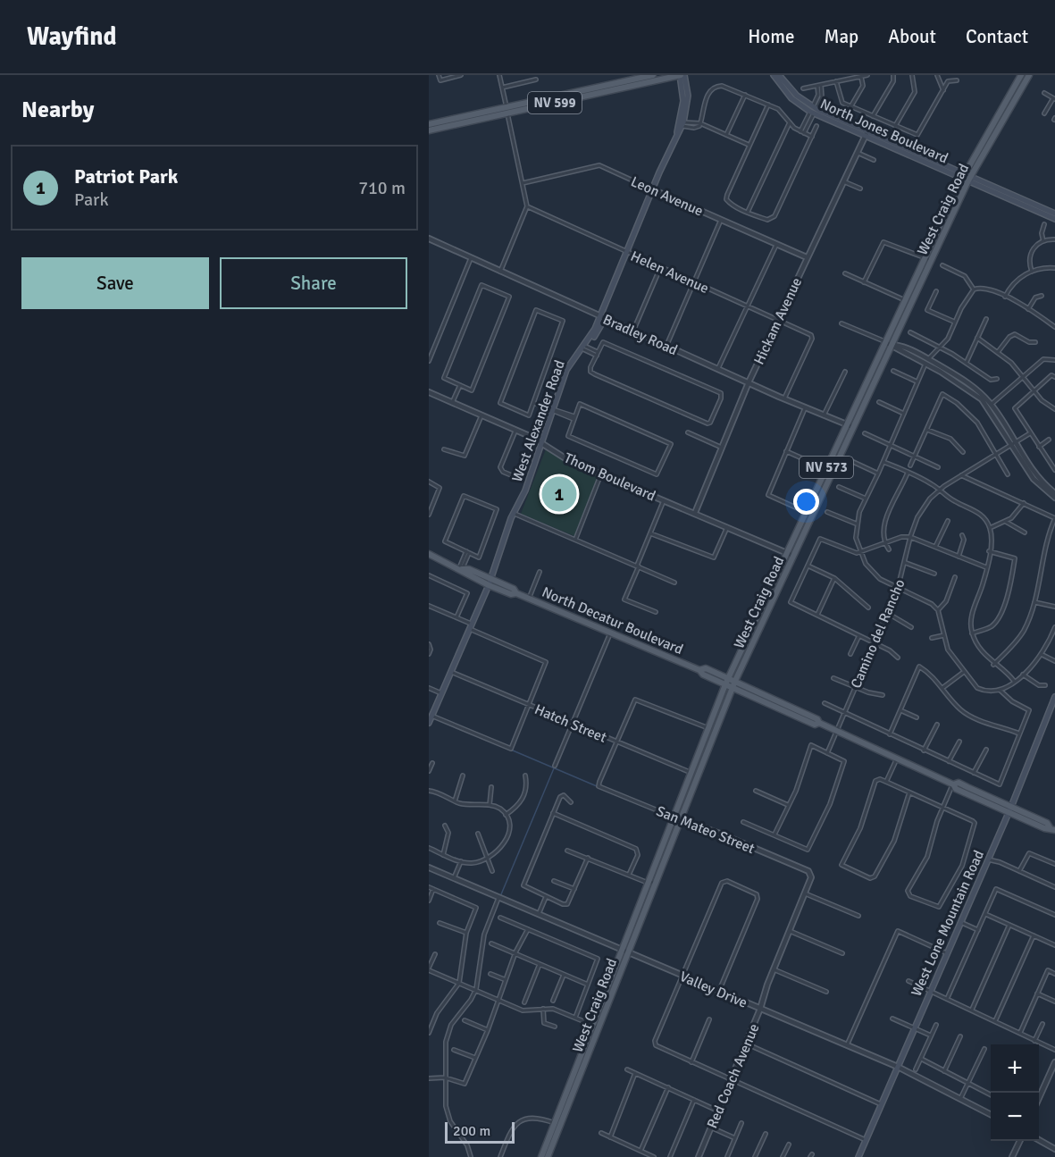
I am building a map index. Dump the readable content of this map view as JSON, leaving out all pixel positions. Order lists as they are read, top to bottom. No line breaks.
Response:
{"streets":{"main road":["NV 599","North Jones Boulevard","West Craig Road","West Alexander Road","NV 573","North Decatur Boulevard","West Lone Mountain Road"],"street":["Leon Avenue","Helen Avenue","Hickam Avenue","Bradley Road","Thom Boulevard","Camino del Rancho","Hatch Street","San Mateo Street","Valley Drive","Red Coach Avenue"]},"crossings":[["NV 599","West Alexander Road"],["North Jones Boulevard","West Craig Road"],["North Jones Boulevard","Hickam Avenue"],["Leon Avenue","Hickam Avenue"],["Leon Avenue","West Alexander Road"],["West Craig Road","Bradley Road"],["West Craig Road","Thom Boulevard"],["West Craig Road","North Decatur Boulevard"],["West Craig Road","Hatch Street"],["West Craig Road","San Mateo Street"],["West Craig Road","Valley Drive"],["Helen Avenue","Hickam Avenue"],["Helen Avenue","Bradley Road"],["Helen Avenue","West Alexander Road"],["Hickam Avenue","Bradley Road"],["Hickam Avenue","Thom Boulevard"],["Bradley Road","West Alexander Road"],["West Alexander Road","Thom Boulevard"],["West Alexander Road","North Decatur Boulevard"],["West Alexander Road","Hatch Street"],["North Decatur Boulevard","Camino del Rancho"],["North Decatur Boulevard","West Lone Mountain Road"],["Hatch Street","San Mateo Street"],["San Mateo Street","Red Coach Avenue"],["West Lone Mountain Road","Valley Drive"],["Valley Drive","Red Coach Avenue"]],"scale_bar":"200 m","page":{"header":"Wayfind","nav":["Home","Map","About","Contact"],"heading":"Nearby","list":[{"mark":"1","name":"Patriot Park","note":"Park","value":"710 m"}],"buttons":["Save","Share"],"pins":"1","map_buttons":["+","−"],"scale":"200 m"}}
